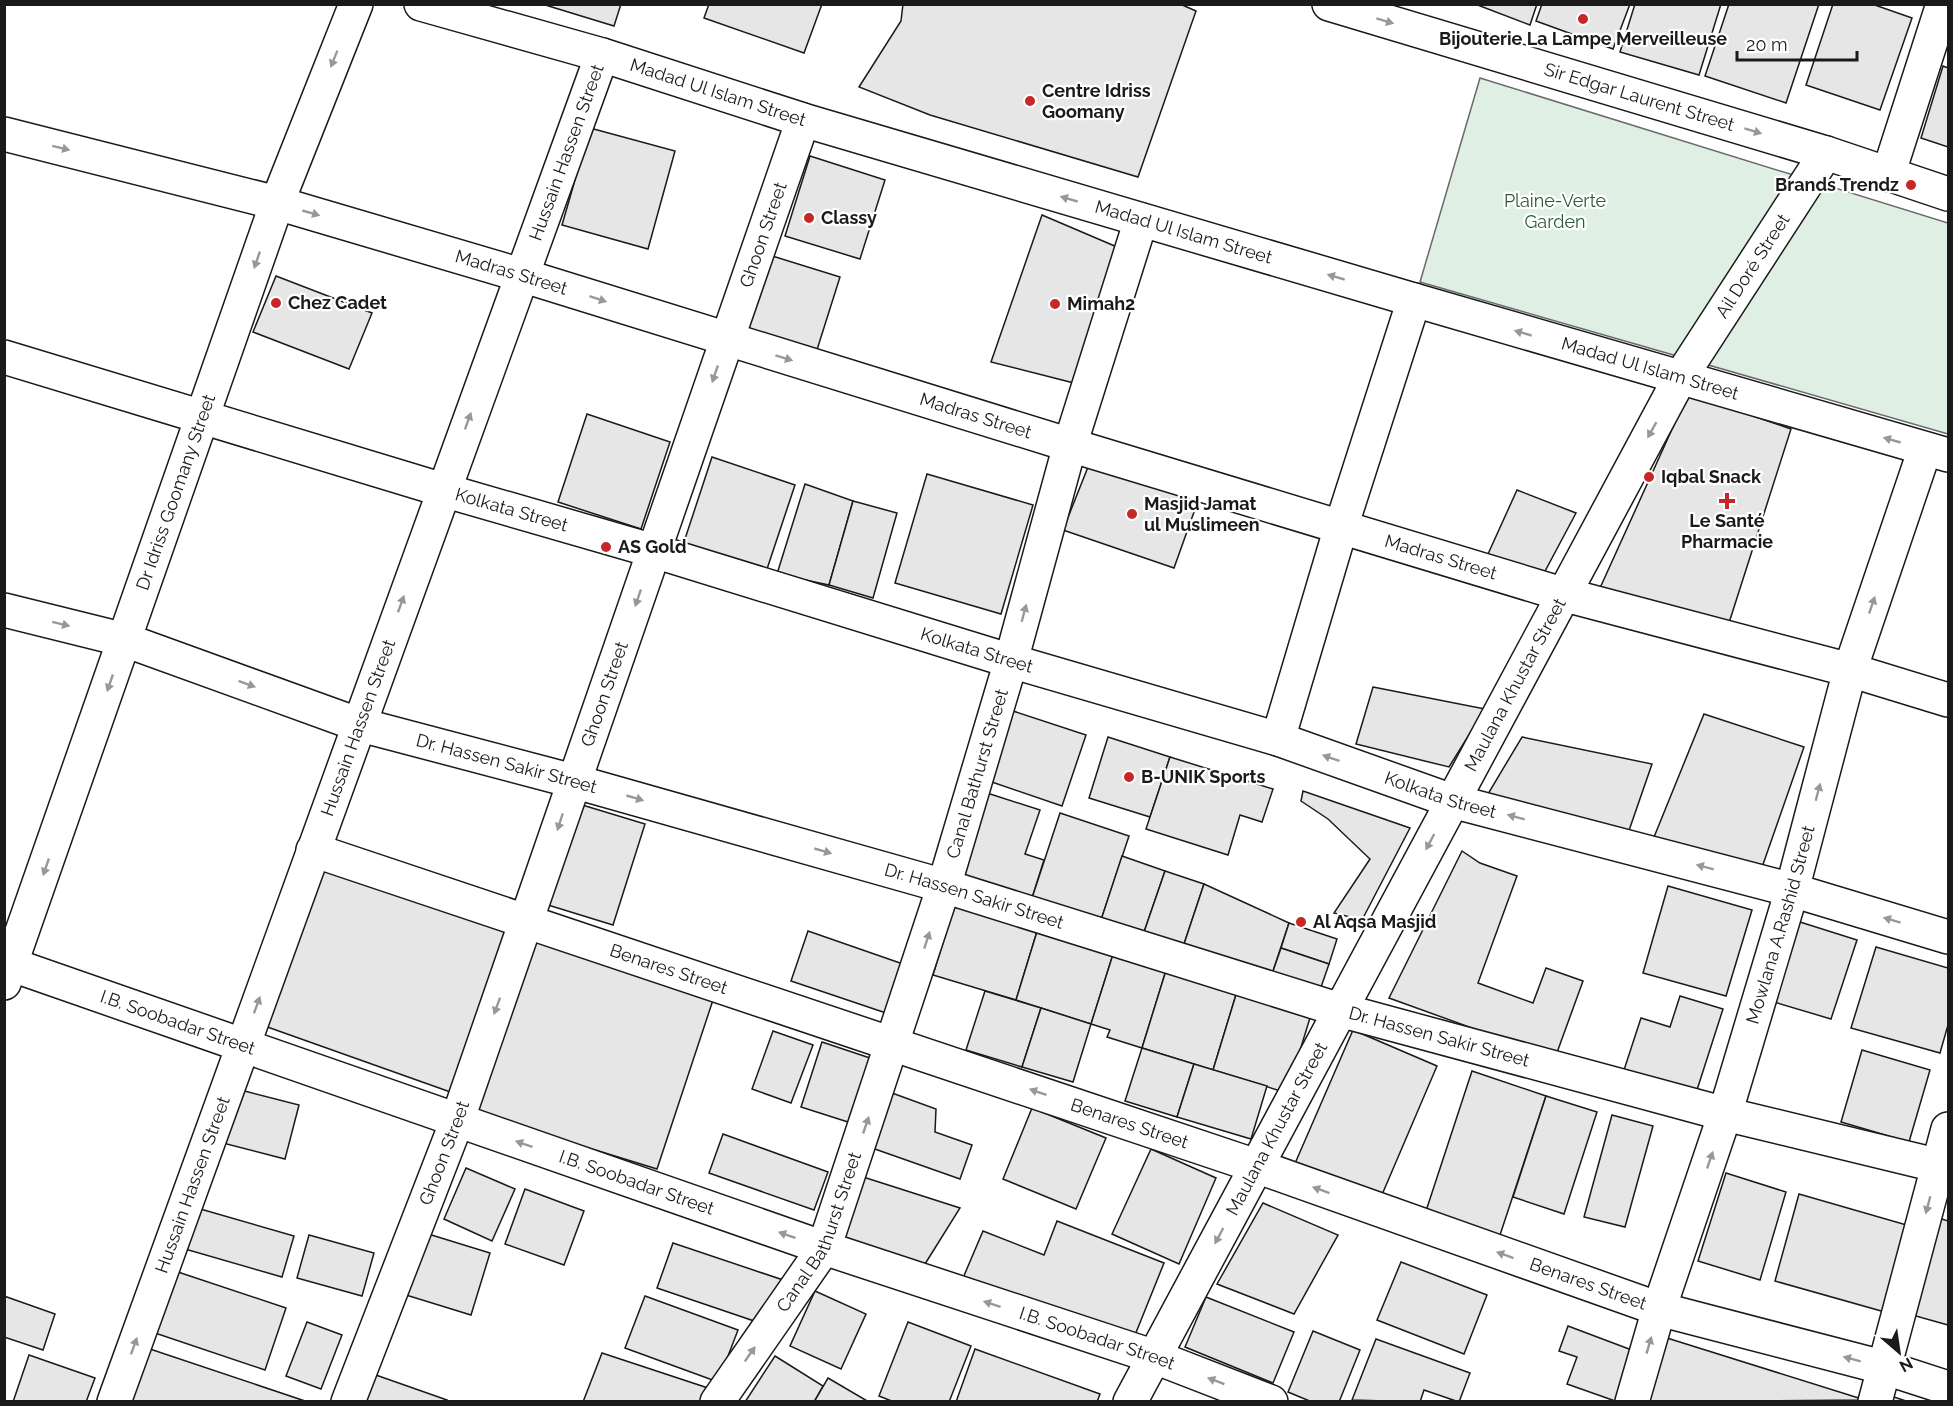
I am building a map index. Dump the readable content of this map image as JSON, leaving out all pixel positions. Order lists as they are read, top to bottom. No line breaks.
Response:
{"streets":{"street":["Madad Ul Islam Street","Sir Edgar Laurent Street","Hussain Hassen Street","Ghoon Street","Ail Doré Street","Madras Street","Dr Idriss Goomany Street","Kolkata Street","Maulana Khustar Street","Dr. Hassen Sakir Street","Canal Bathurst Street","Mowlana A.Rashid Street","Benares Street","I.B. Soobadar Street"]},"crossings":[["Madad Ul Islam Street","Hussain Hassen Street"],["Madad Ul Islam Street","Ghoon Street"],["Madad Ul Islam Street","Ail Doré Street"],["Madad Ul Islam Street","Maulana Khustar Street"],["Madad Ul Islam Street","Canal Bathurst Street"],["Madad Ul Islam Street","Mowlana A.Rashid Street"],["Sir Edgar Laurent Street","Ail Doré Street"],["Hussain Hassen Street","Madras Street"],["Hussain Hassen Street","Kolkata Street"],["Hussain Hassen Street","Dr. Hassen Sakir Street"],["Hussain Hassen Street","Benares Street"],["Hussain Hassen Street","I.B. Soobadar Street"],["Ghoon Street","Madras Street"],["Ghoon Street","Kolkata Street"],["Ghoon Street","Dr. Hassen Sakir Street"],["Ghoon Street","Benares Street"],["Ghoon Street","I.B. Soobadar Street"],["Ail Doré Street","Maulana Khustar Street"],["Madras Street","Dr Idriss Goomany Street"],["Madras Street","Maulana Khustar Street"],["Madras Street","Canal Bathurst Street"],["Madras Street","Mowlana A.Rashid Street"],["Dr Idriss Goomany Street","Kolkata Street"],["Dr Idriss Goomany Street","Dr. Hassen Sakir Street"],["Dr Idriss Goomany Street","I.B. Soobadar Street"],["Kolkata Street","Maulana Khustar Street"],["Kolkata Street","Canal Bathurst Street"],["Kolkata Street","Mowlana A.Rashid Street"],["Maulana Khustar Street","Dr. Hassen Sakir Street"],["Maulana Khustar Street","Benares Street"],["Maulana Khustar Street","I.B. Soobadar Street"],["Dr. Hassen Sakir Street","Canal Bathurst Street"],["Dr. Hassen Sakir Street","Mowlana A.Rashid Street"],["Canal Bathurst Street","Benares Street"],["Canal Bathurst Street","I.B. Soobadar Street"],["Mowlana A.Rashid Street","Benares Street"]],"one_way":["Madad Ul Islam Street","Sir Edgar Laurent Street","Hussain Hassen Street","Ghoon Street","Madras Street","Dr Idriss Goomany Street","Dr. Hassen Sakir Street","Canal Bathurst Street","Mowlana A.Rashid Street","Benares Street","I.B. Soobadar Street"],"parks":["Plaine-Verte Garden"],"places":{"other":["Bijouterie La Lampe Merveilleuse","Centre Idriss Goomany","Brands Trendz","Classy","Chez Cadet","Mimah2","Iqbal Snack","Masjid Jamat ul Muslimeen","AS Gold","B-UNIK Sports","Al Aqsa Masjid"],"health":["Le Santé Pharmacie"]},"scale_bar":"20 m","north":"bottom right"}
